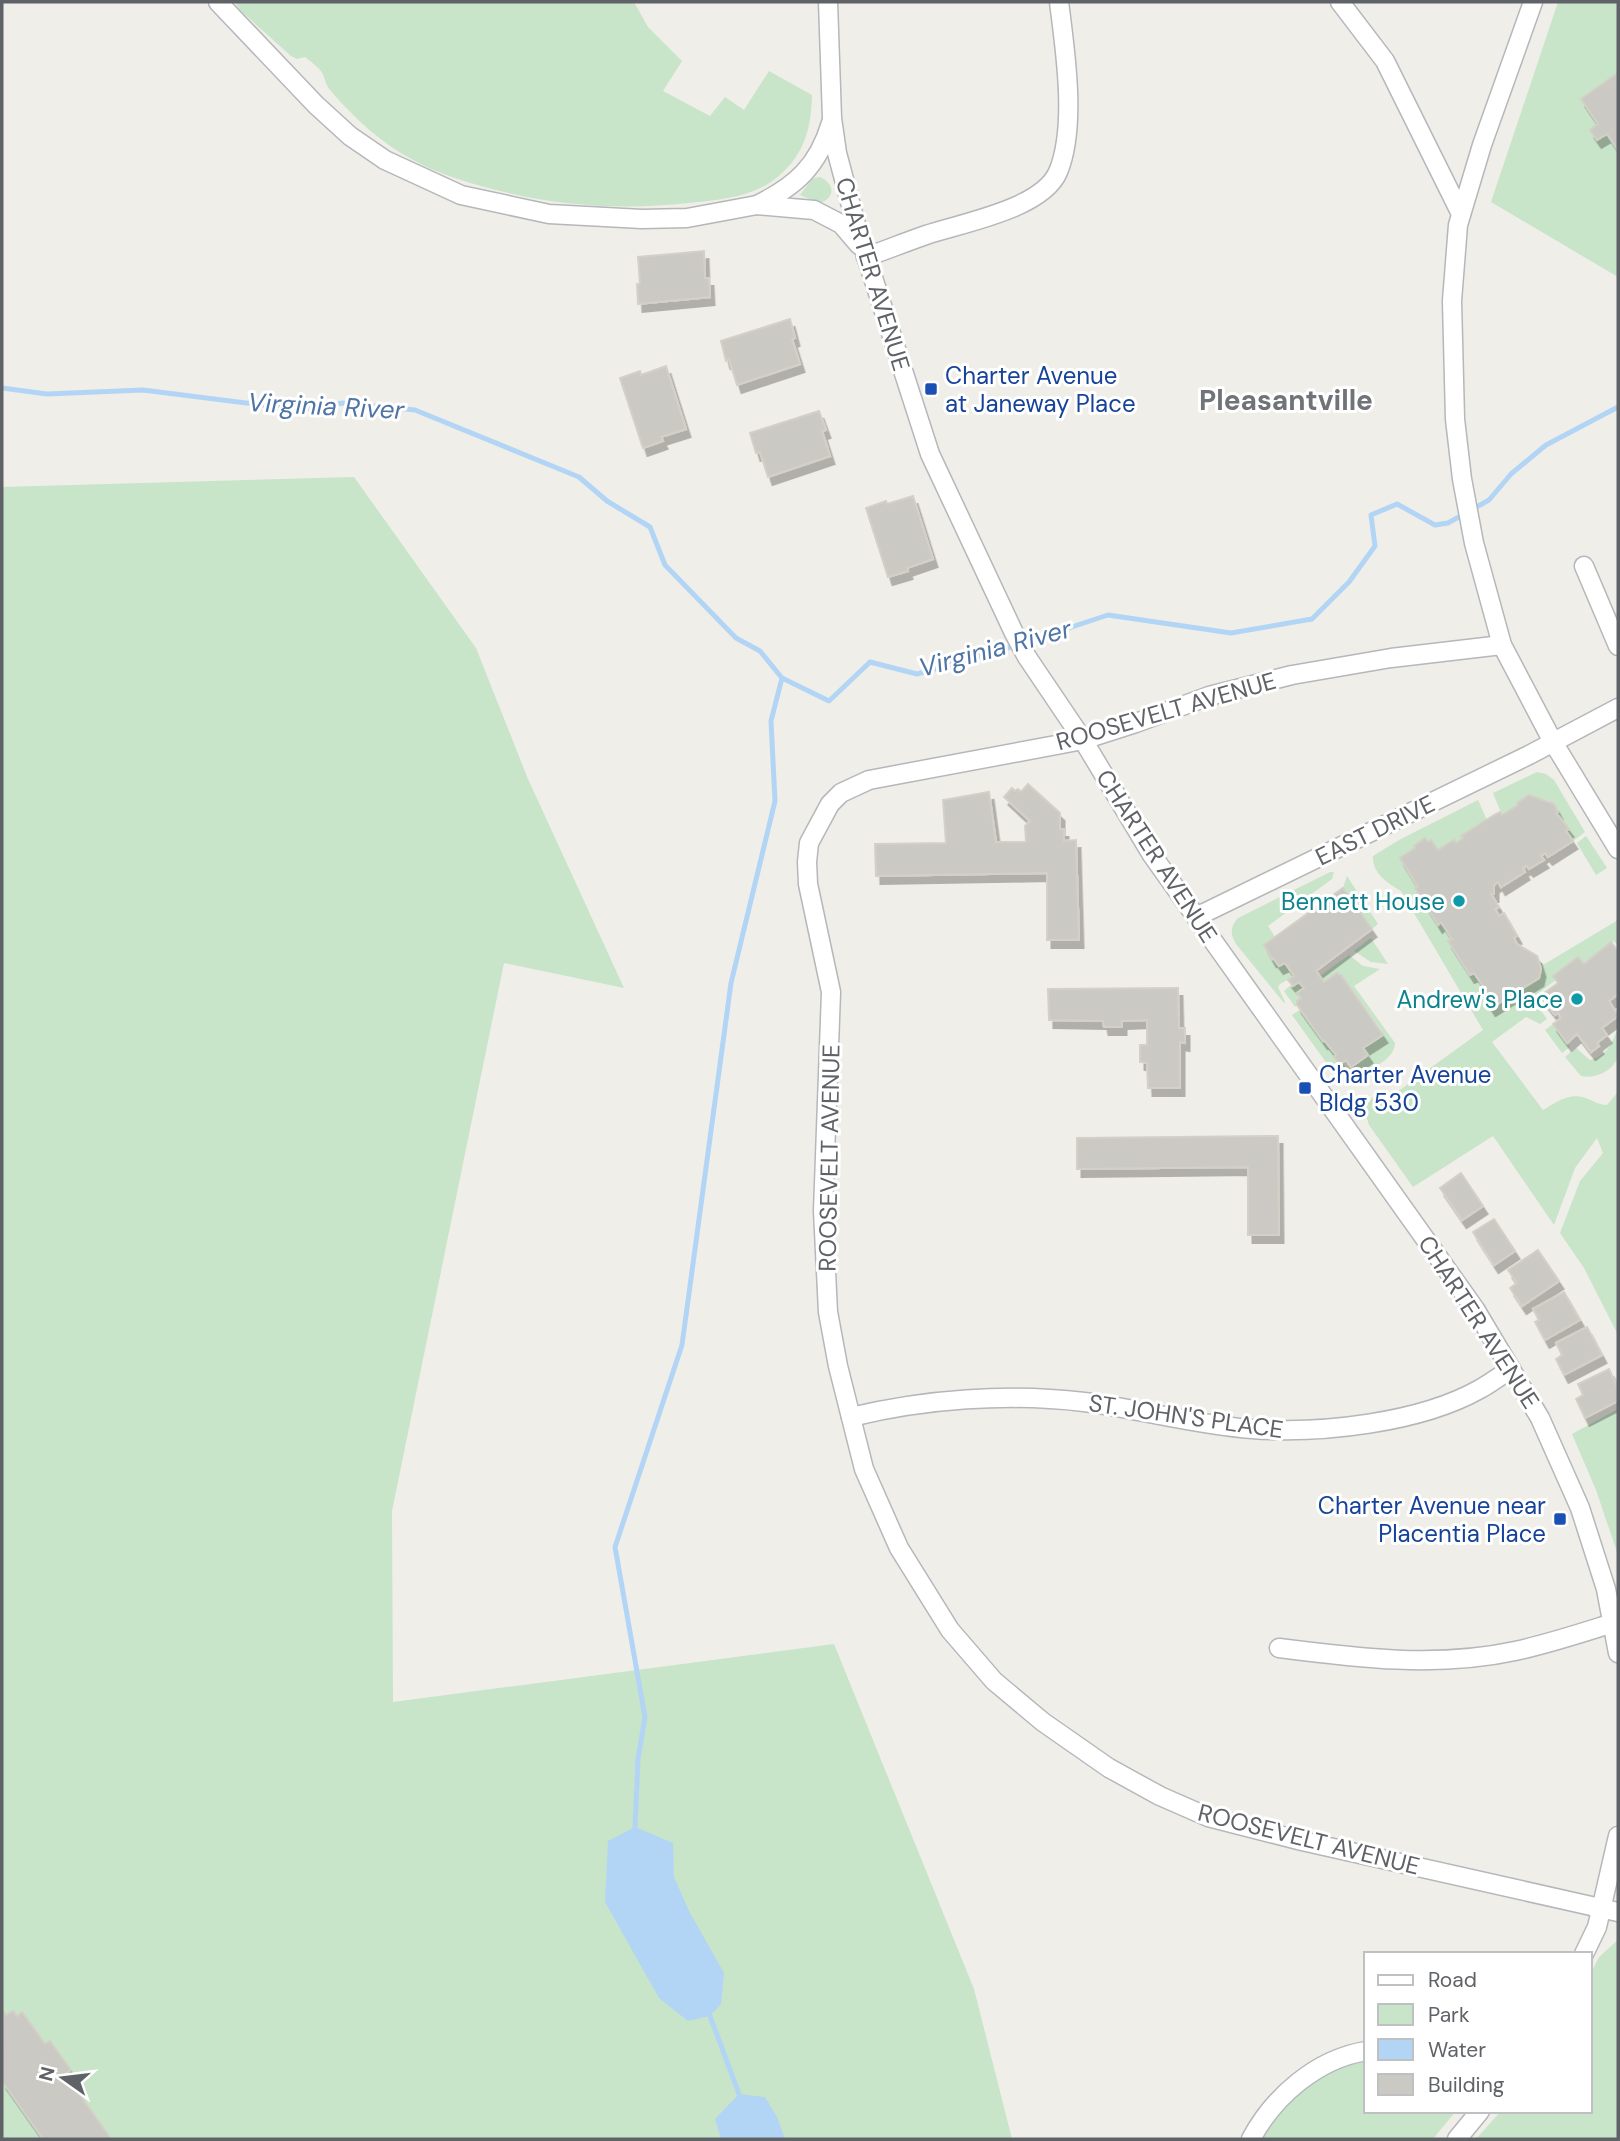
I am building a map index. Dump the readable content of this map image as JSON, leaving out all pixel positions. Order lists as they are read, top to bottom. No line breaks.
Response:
{"streets":{"street":["CHARTER AVENUE","ROOSEVELT AVENUE","EAST DRIVE","ST. JOHN'S PLACE"]},"crossings":[["CHARTER AVENUE","ROOSEVELT AVENUE"],["CHARTER AVENUE","EAST DRIVE"],["CHARTER AVENUE","ST. JOHN'S PLACE"],["ROOSEVELT AVENUE","ST. JOHN'S PLACE"]],"districts":["Pleasantville"],"water":["Virginia River"],"places":{"transit":["Charter Avenue at Janeway Place","Charter Avenue Bldg 530","Charter Avenue near Placentia Place"],"other":["Bennett House","Andrew's Place"]},"legend":["Road","Park","Water","Building"],"north":"left"}
